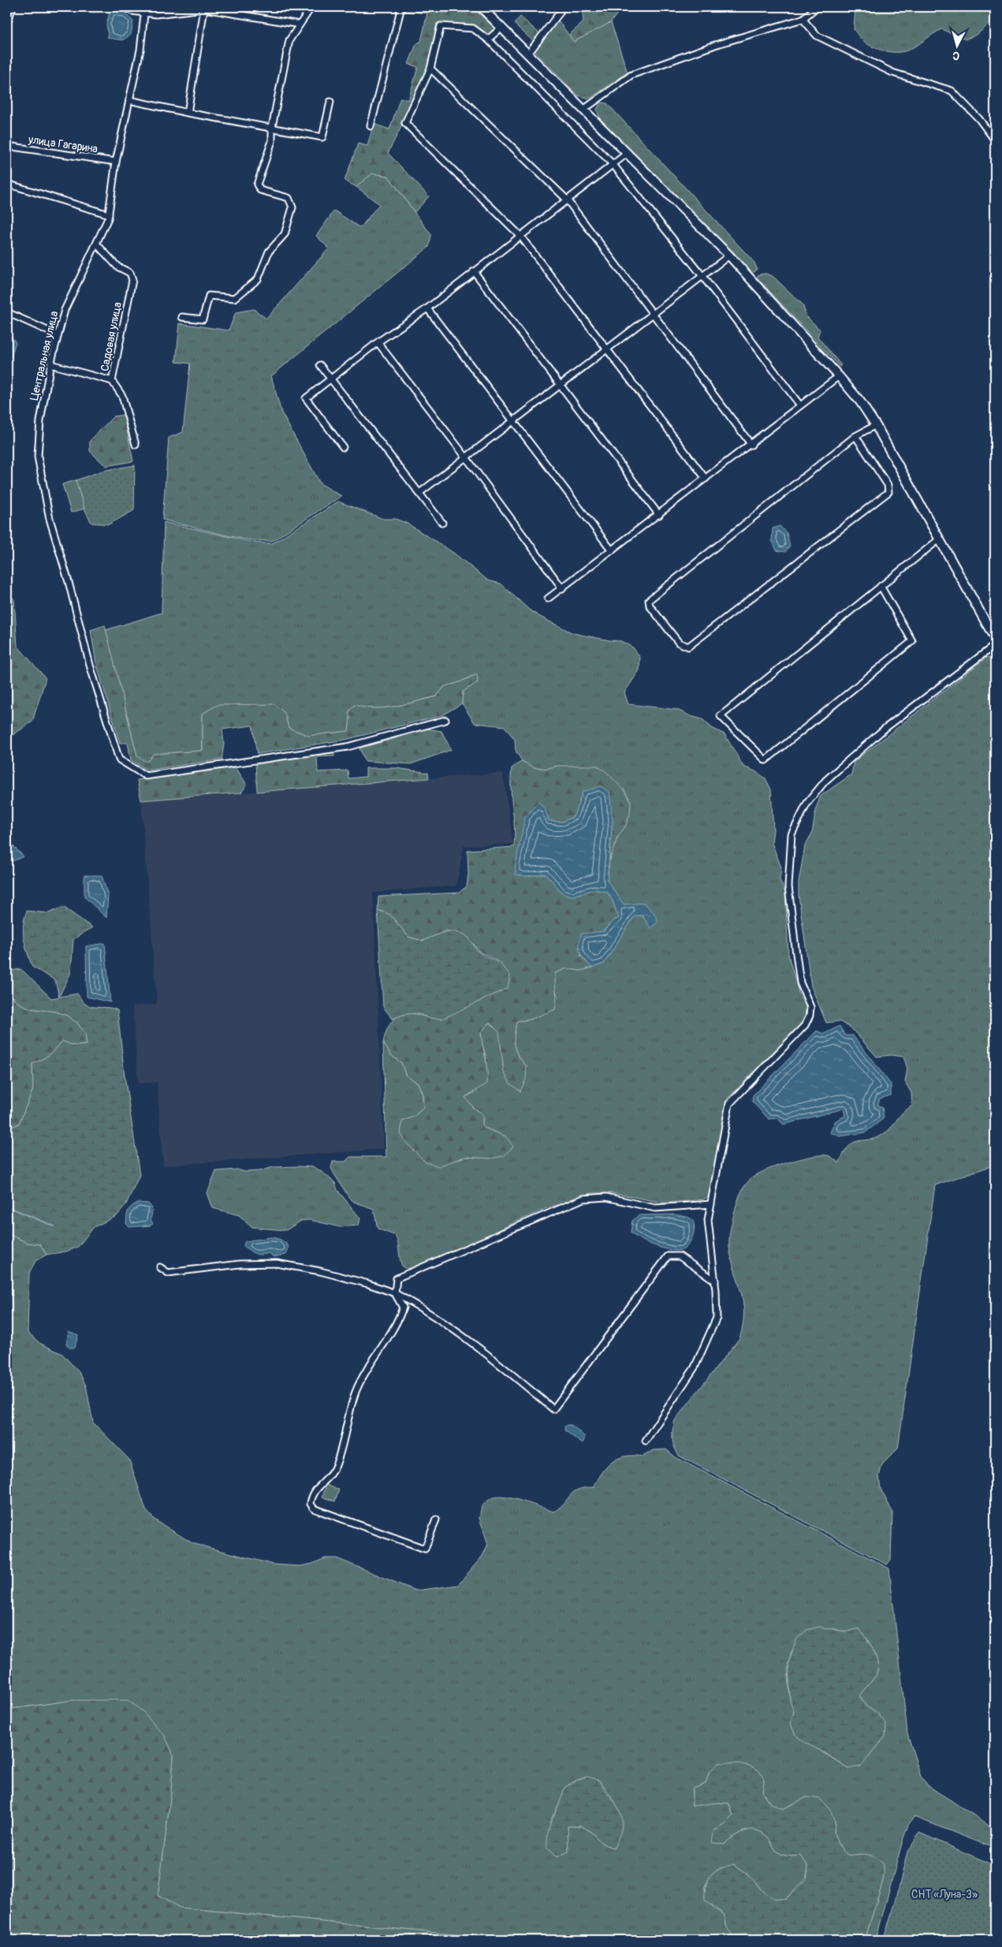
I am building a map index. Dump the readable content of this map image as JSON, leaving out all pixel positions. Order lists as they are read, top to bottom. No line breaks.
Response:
{"streets":{"street":["улица Гагарина","Садовая улица","Центральная улица"]},"crossings":[["улица Гагарина","Центральная улица"],["Садовая улица","Центральная улица"]],"parks":["СНТ «Луна-3»"],"north":"bottom"}
